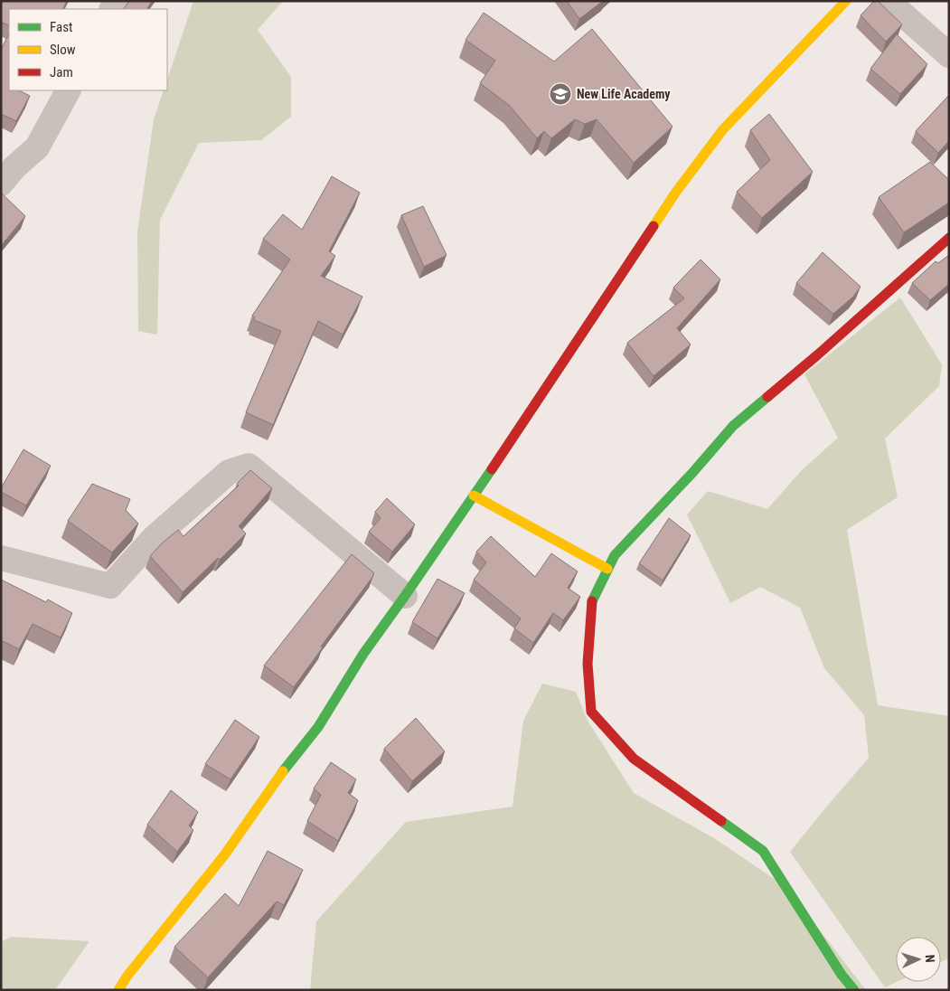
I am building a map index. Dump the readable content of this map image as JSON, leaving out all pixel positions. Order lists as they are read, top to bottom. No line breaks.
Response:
{"places":{"school or university":["New Life Academy"]},"legend":["Fast","Slow","Jam"],"north":"right"}
